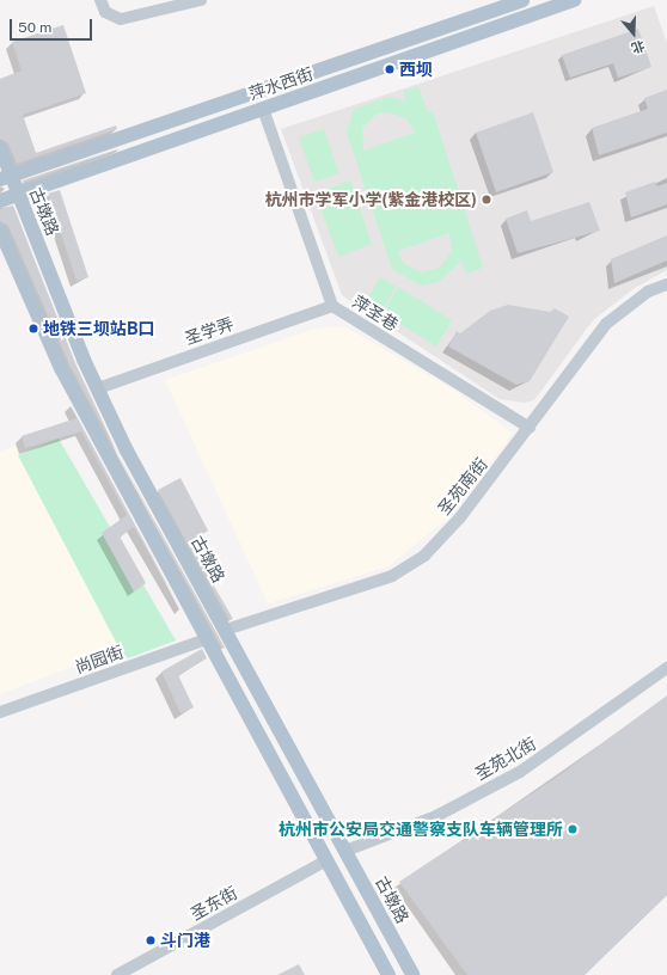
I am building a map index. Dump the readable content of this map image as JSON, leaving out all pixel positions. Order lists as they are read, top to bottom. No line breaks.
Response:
{"streets":{"main road":["萍水西街","古墩路"],"street":["萍圣巷","圣学弄","圣苑南街","尚园街","圣苑北街","圣东街"]},"crossings":[["萍水西街","古墩路"],["萍水西街","萍圣巷"],["古墩路","圣学弄"],["古墩路","圣苑南街"],["古墩路","圣苑北街"],["萍圣巷","圣学弄"],["萍圣巷","圣苑南街"]],"places":["西坝","杭州市学军小学(紫金港校区)","地铁三坝站B口","杭州市公安局交通警察支队车辆管理所","斗门港"],"scale_bar":"50 m","north":"bottom"}
